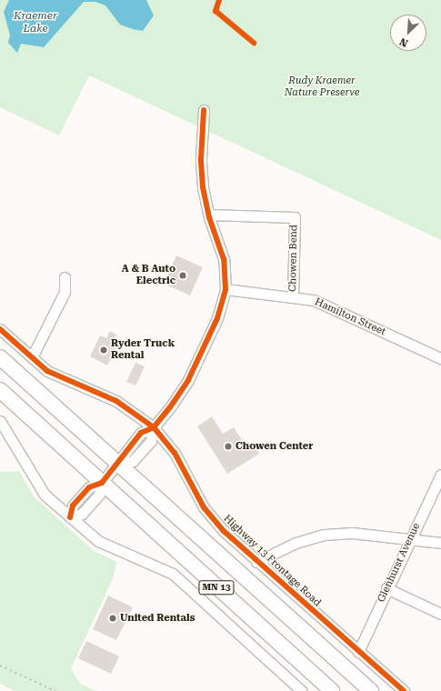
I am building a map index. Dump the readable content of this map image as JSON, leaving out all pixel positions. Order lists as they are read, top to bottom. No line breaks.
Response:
{"streets":{"highway":["MN 13"],"street":["Chowen Bend","Hamilton Street","Highway 13 Frontage Road","Glenhurst Avenue"]},"crossings":[["Chowen Bend","Hamilton Street"],["Highway 13 Frontage Road","Glenhurst Avenue"]],"water":["Kraemer Lake"],"parks":["Rudy Kraemer Nature Preserve"],"places":["A & B Auto Electric","Ryder Truck Rental","Chowen Center","United Rentals"],"north":"bottom left"}
